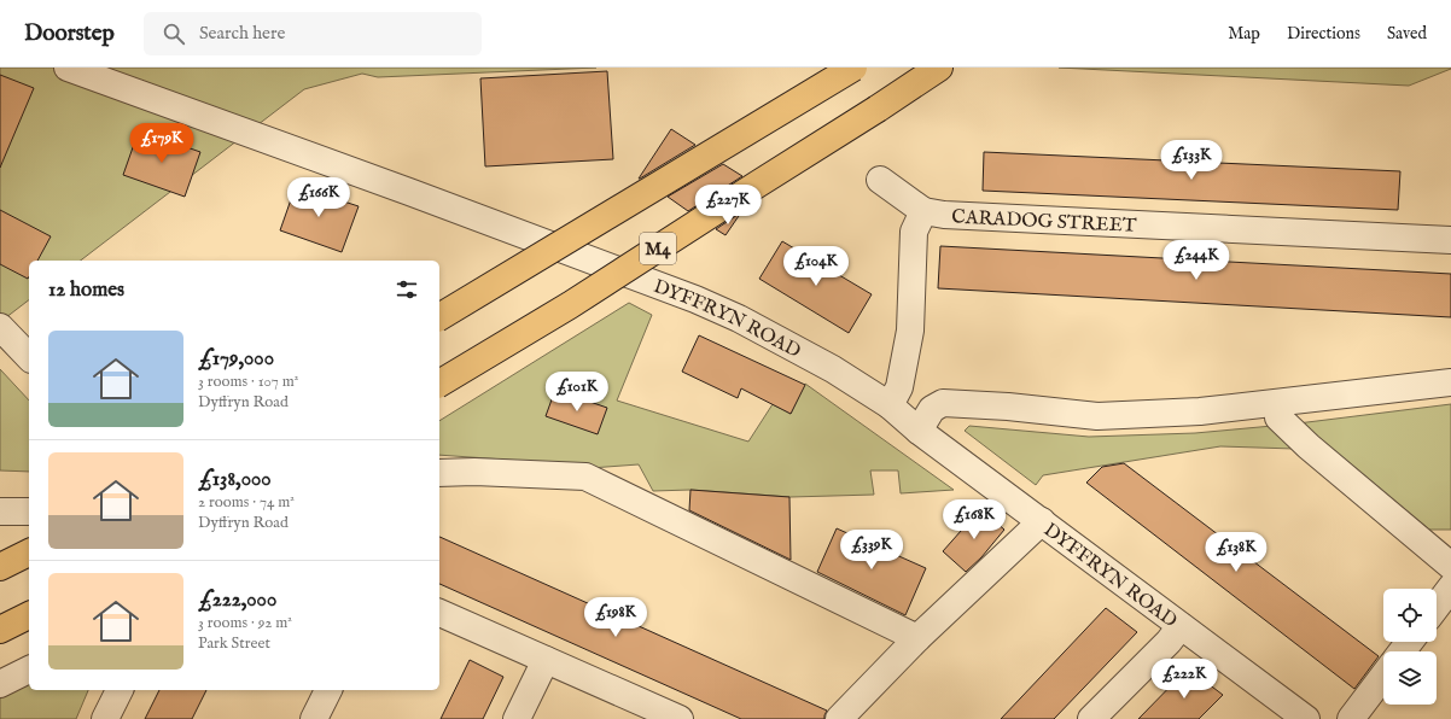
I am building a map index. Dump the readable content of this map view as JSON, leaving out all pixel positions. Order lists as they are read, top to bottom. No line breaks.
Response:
{"streets":{"highway":["M4"],"street":["CARADOG STREET","DYFFRYN ROAD"]},"crossings":[["CARADOG STREET","DYFFRYN ROAD"]],"page":{"header":"Doorstep","search":"Search here","nav":["Map","Directions","Saved"],"price":["£179K","£133K","£166K","£227K","£244K","£104K","£101K","£168K","£339K","£138K","£198K","£222K"],"heading":"12 homes","list":[{"name":"£179,000","note":"3 rooms · 107 m² · Dyffryn Road"},{"name":"£138,000","note":"2 rooms · 74 m² · Dyffryn Road"},{"name":"£222,000","note":"3 rooms · 92 m² · Park Street"}]}}
